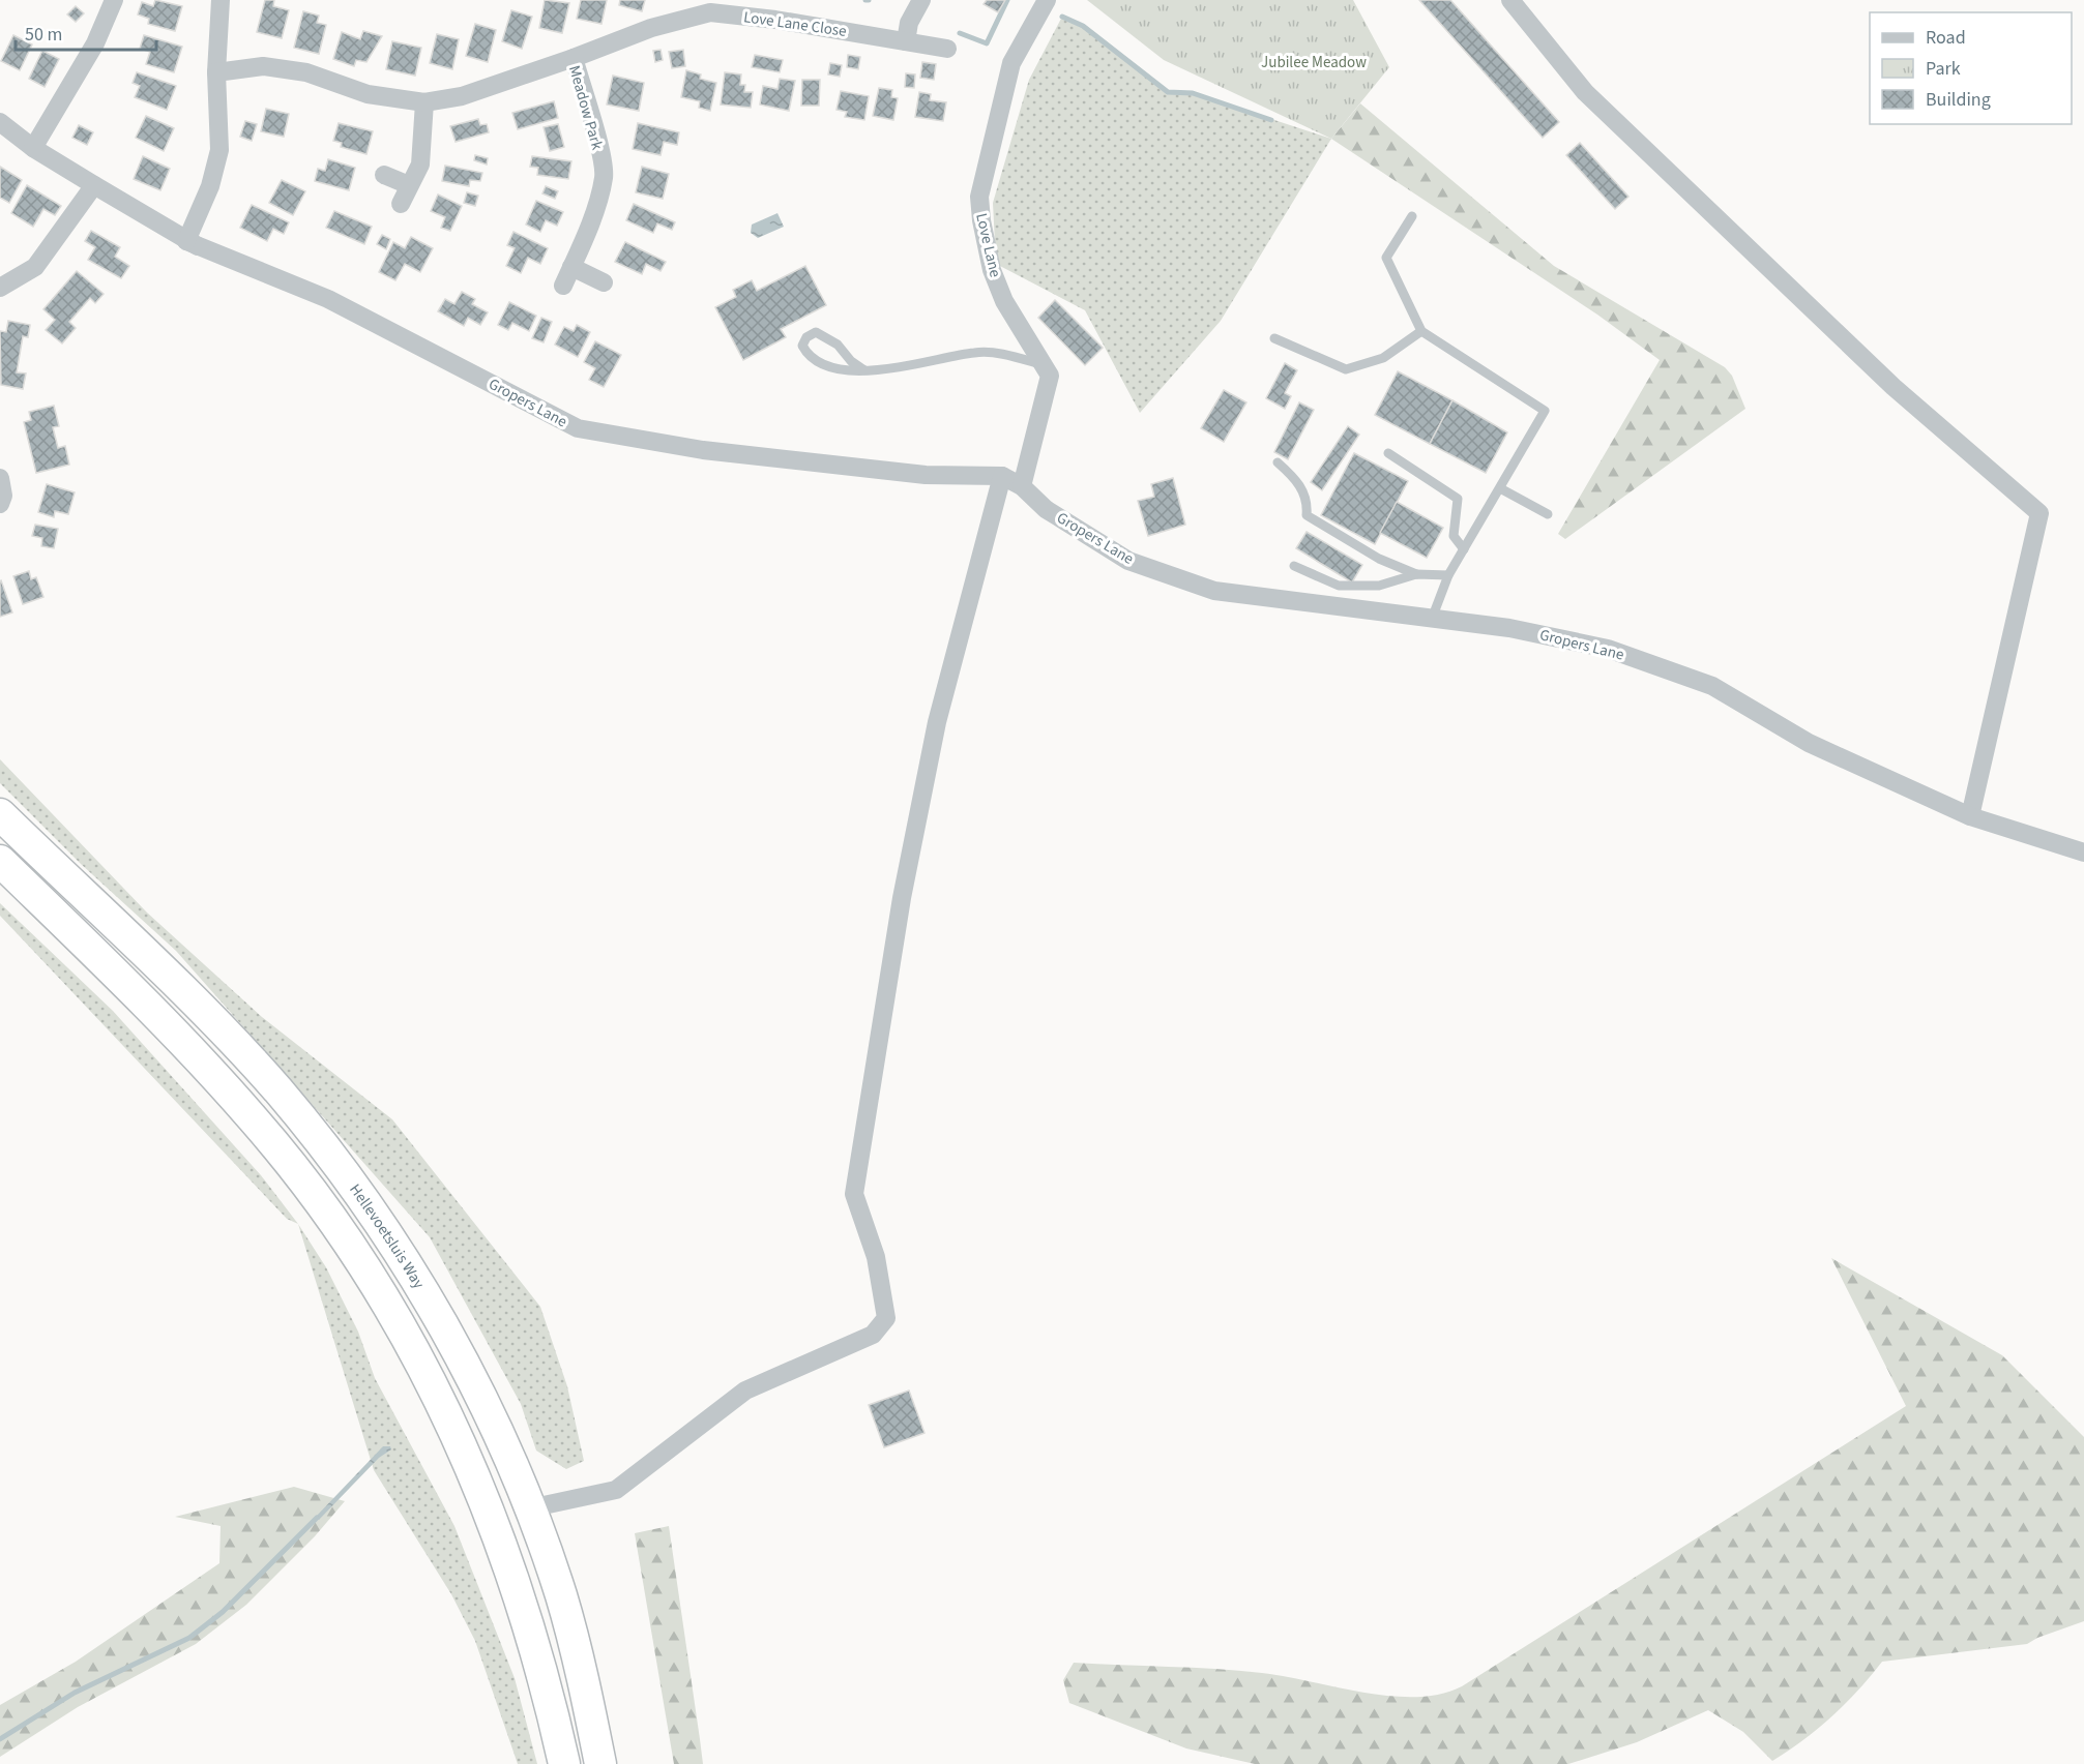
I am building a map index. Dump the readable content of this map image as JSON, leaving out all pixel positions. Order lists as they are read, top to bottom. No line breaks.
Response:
{"streets":{"highway":["Hellevoetsluis Way"],"street":["Love Lane Close","Meadow Park","Love Lane","Gropers Lane"]},"crossings":[["Love Lane Close","Meadow Park"],["Love Lane","Gropers Lane"]],"parks":["Jubilee Meadow"],"legend":["Road","Park","Building"],"scale_bar":"50 m"}
